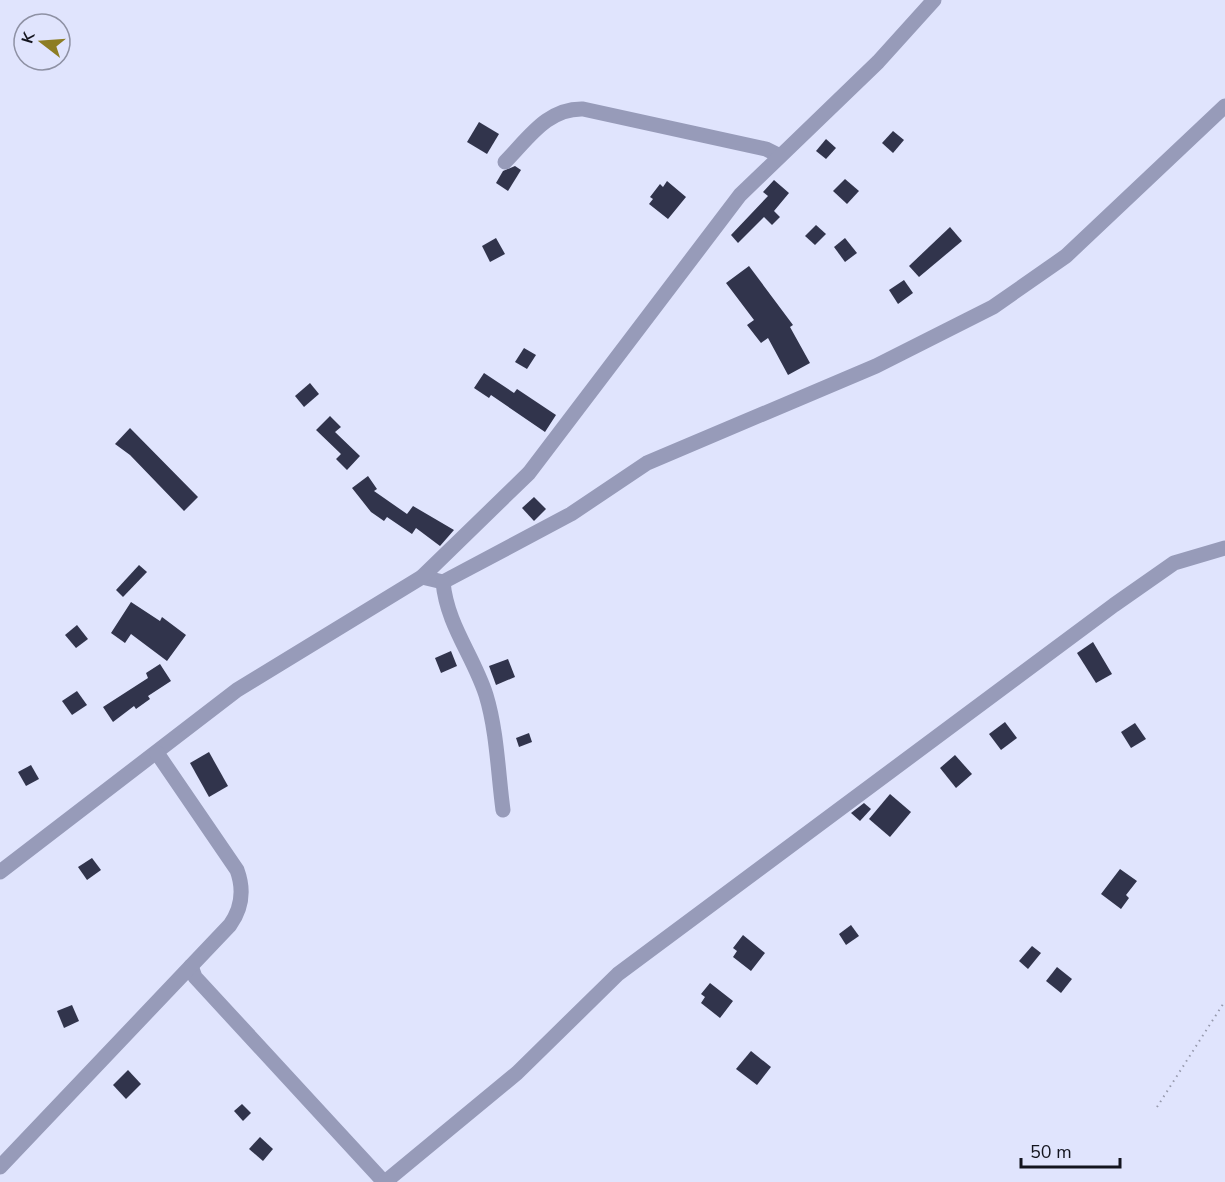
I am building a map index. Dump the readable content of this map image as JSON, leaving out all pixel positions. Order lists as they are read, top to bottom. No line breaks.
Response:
{"scale_bar":"50 m","north":"left"}
